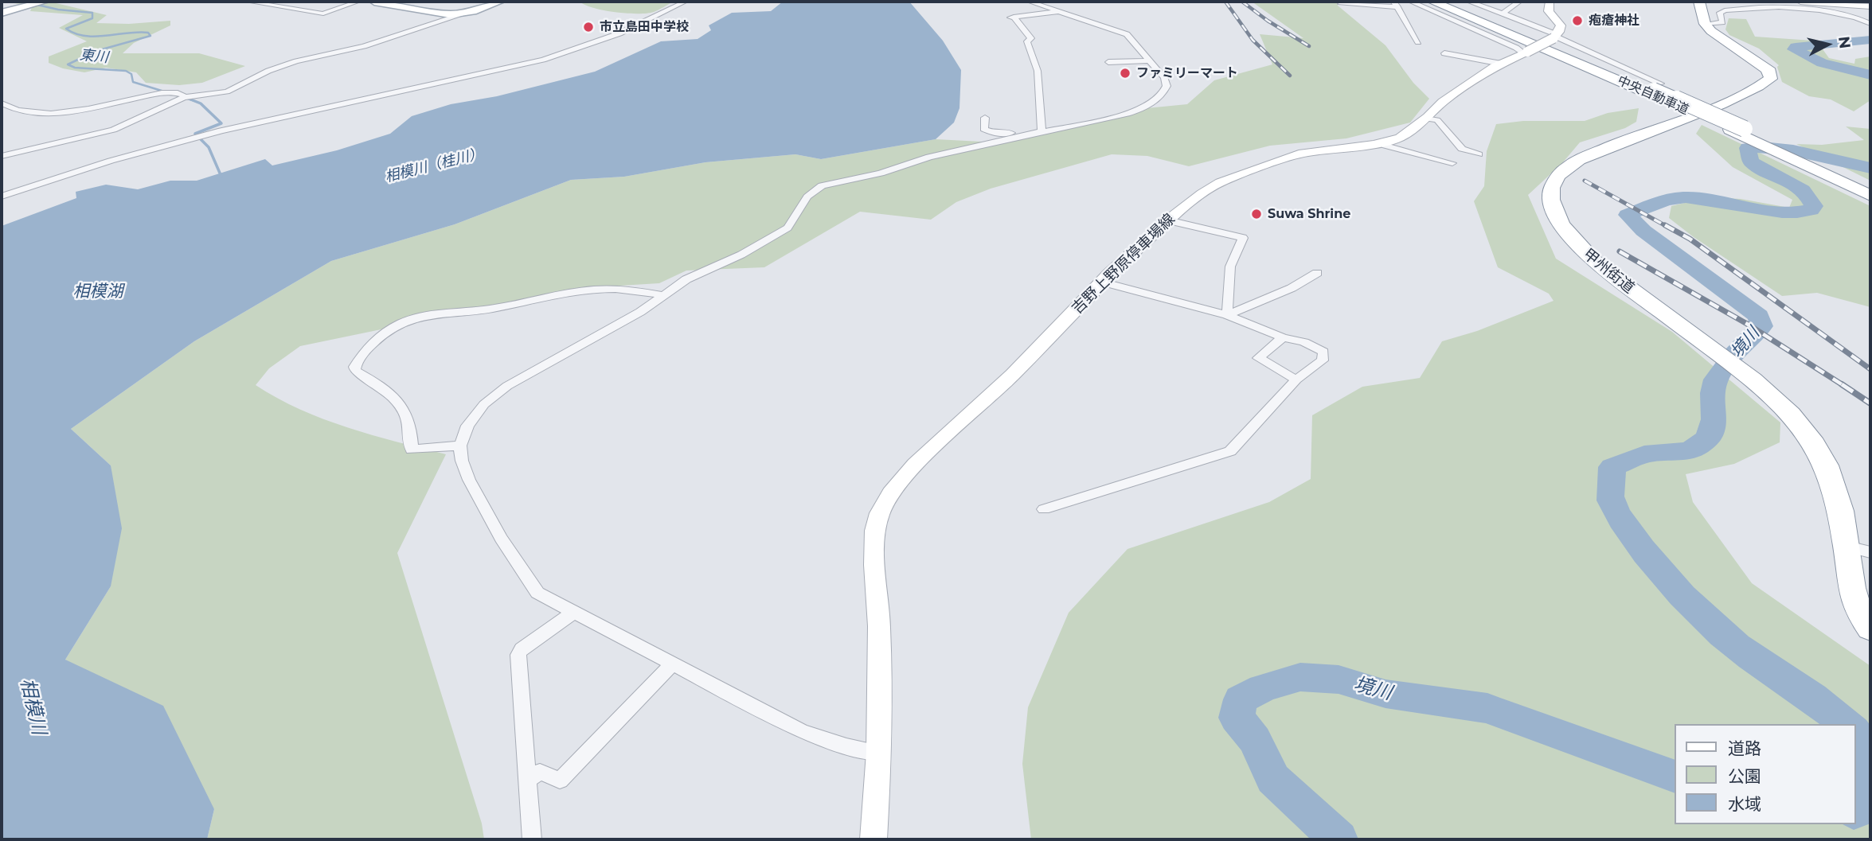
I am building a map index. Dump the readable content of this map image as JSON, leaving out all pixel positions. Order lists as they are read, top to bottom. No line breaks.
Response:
{"streets":{"highway":["中央自動車道","甲州街道"],"main road":["吉野上野原停車場線"]},"water":["東川","相模川（桂川）","相模湖","境川","相模川"],"places":["疱瘡神社","市立島田中学校","ファミリーマート","Suwa Shrine"],"legend":["道路","公園","水域"],"north":"right"}
